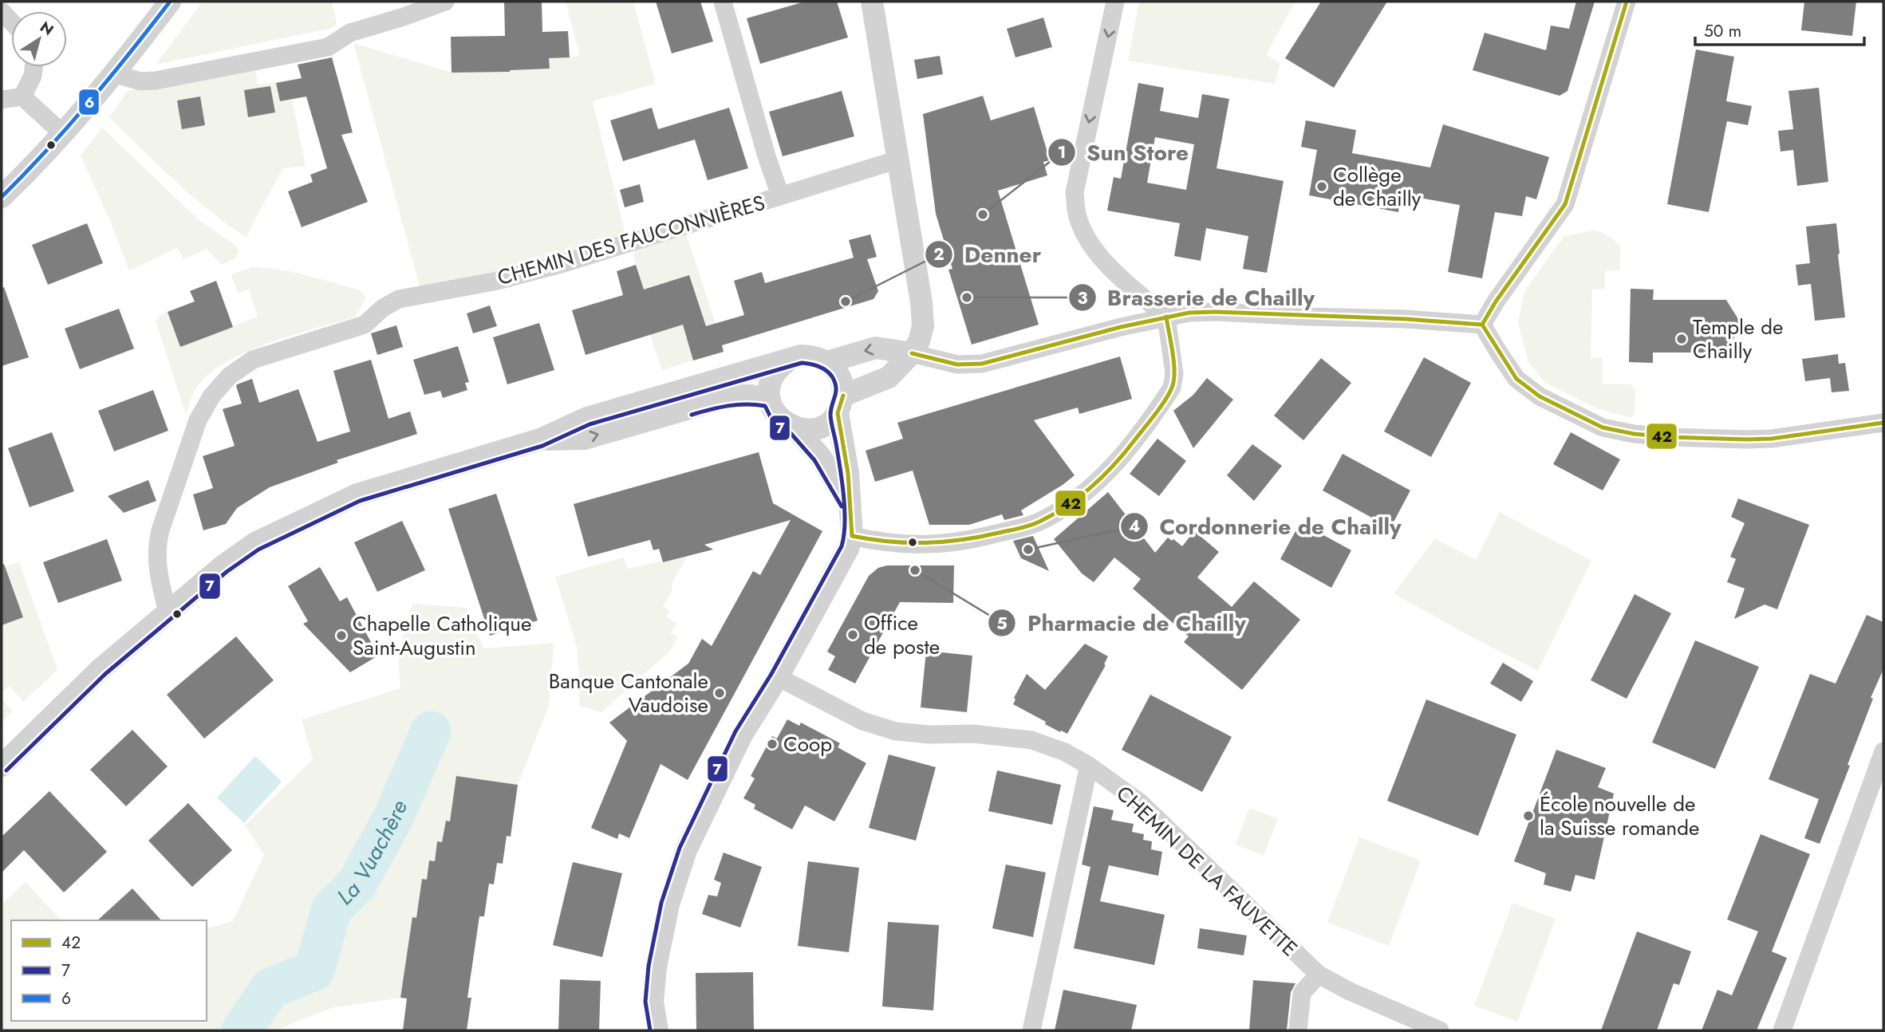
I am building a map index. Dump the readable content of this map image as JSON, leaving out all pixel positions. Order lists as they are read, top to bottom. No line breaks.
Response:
{"streets":{"street":["CHEMIN DES FAUCONNIÈRES","CHEMIN DE LA FAUVETTE"]},"water":["La Vuachère"],"places":["Collège de Chailly","Sun Store","Brasserie de Chailly","Denner","Temple de Chailly","Cordonnerie de Chailly","Pharmacie de Chailly","Office de poste","Chapelle Catholique Saint-Augustin","Banque Cantonale Vaudoise","Coop","École nouvelle de la Suisse romande"],"lines":["transit line 42","transit line 6","transit line 7"],"legend":["42","7","6"],"scale_bar":"50 m","north":"top right"}
